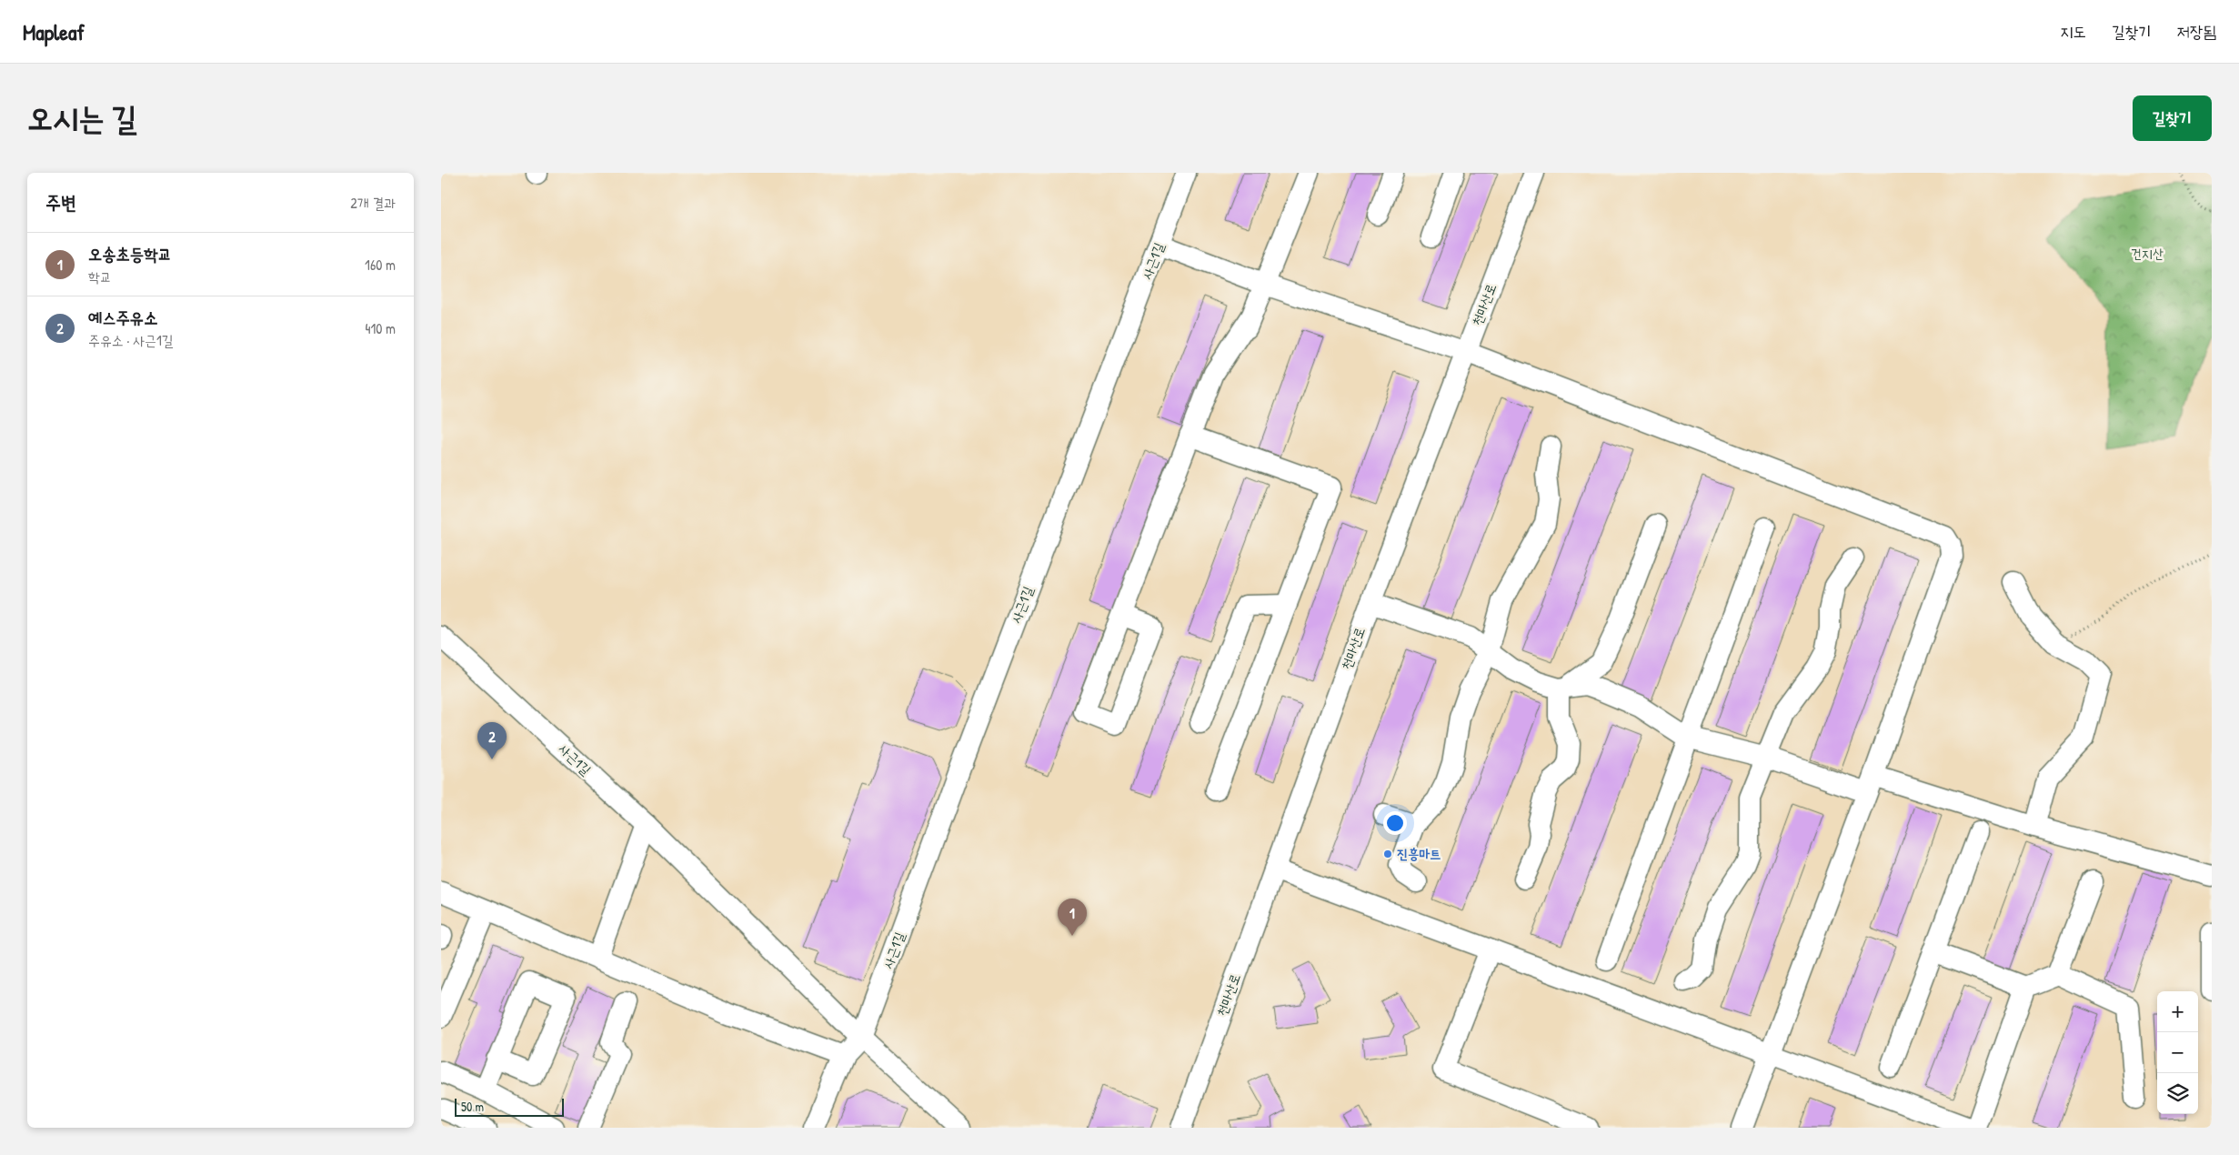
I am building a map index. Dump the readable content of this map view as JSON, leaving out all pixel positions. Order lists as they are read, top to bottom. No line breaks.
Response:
{"streets":{"street":["사근1길","천마산로"]},"parks":["건지산"],"places":["진흥마트"],"scale_bar":"50 m","page":{"header":"Mapleaf","nav":["지도","길찾기","저장됨"],"buttons":"길찾기","title":"오시는 길","heading":["주변","2개 결과"],"list":[{"mark":"1","name":"오송초등학교","note":"학교","value":"160 m"},{"mark":"2","name":"예스주유소","note":"주유소 · 사근1길","value":"410 m"}],"pins":["2","1"],"map_buttons":["+","−"],"scale":"50 m"}}
